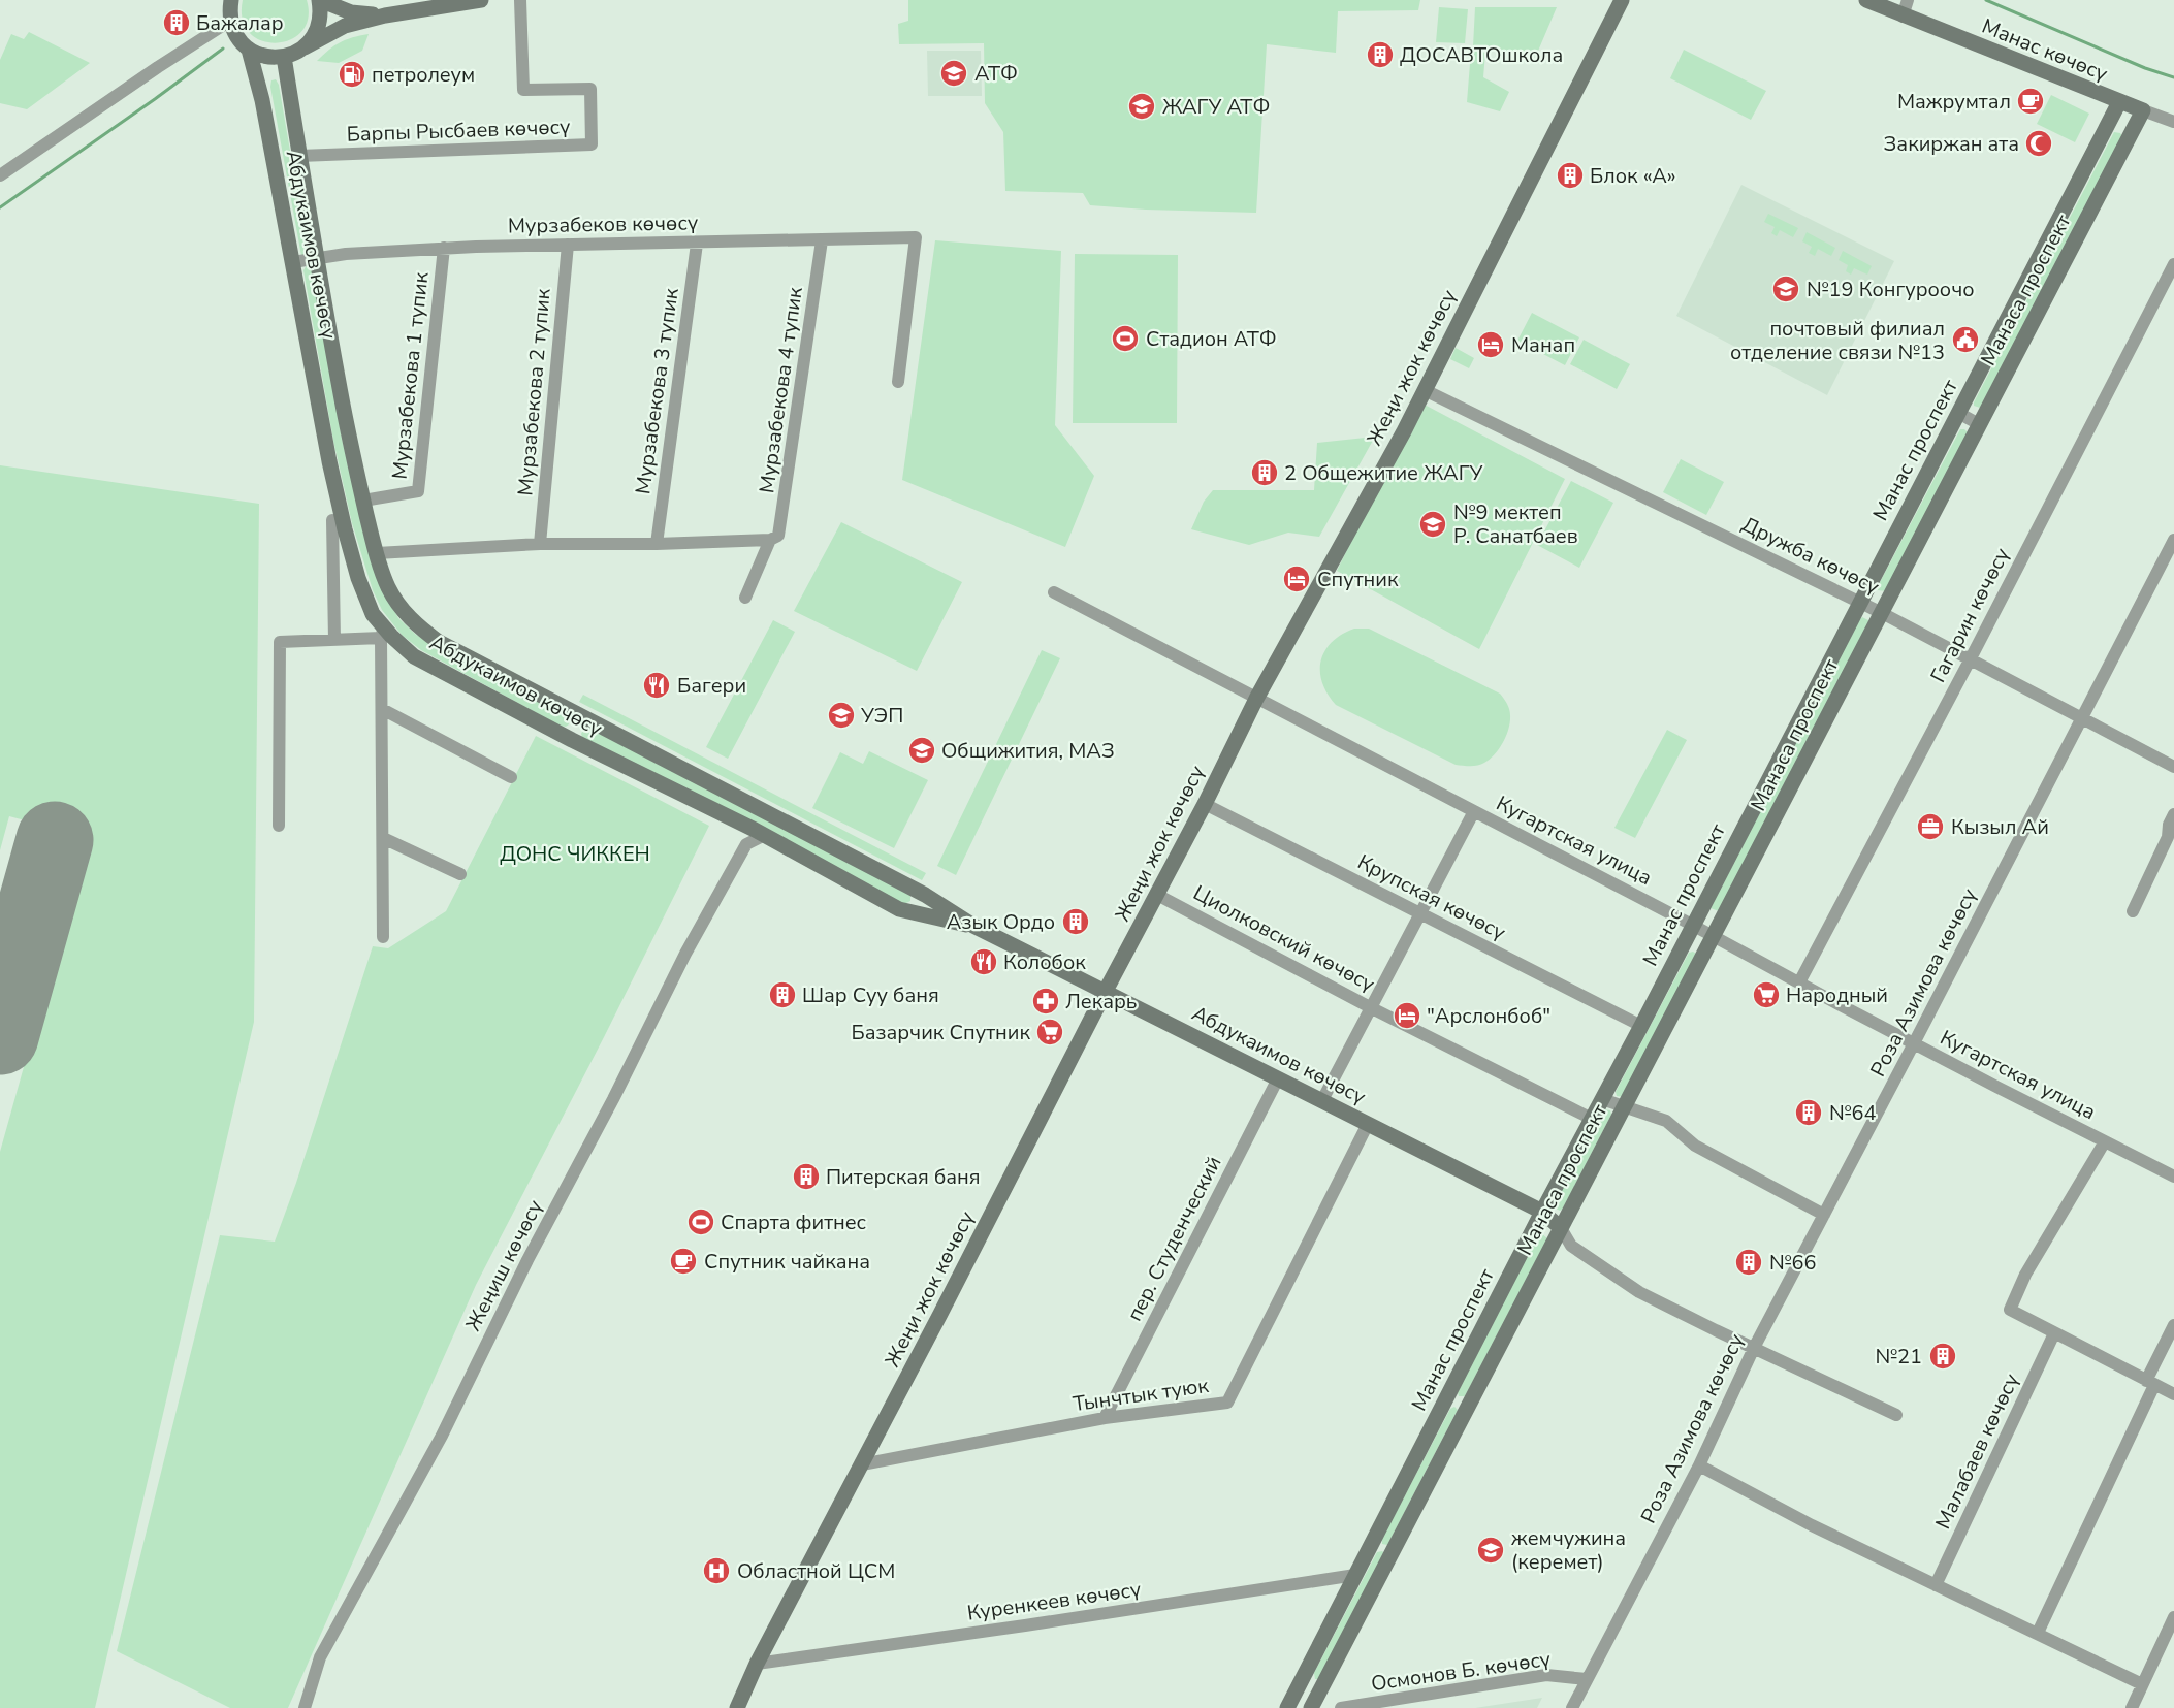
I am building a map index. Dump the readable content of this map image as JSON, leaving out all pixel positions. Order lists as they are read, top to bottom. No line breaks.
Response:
{"streets":{"main road":["Манас көчөсү","Абдукаимов көчөсү","Манаса проспект","Жеңи жок көчөсү","Манас проспект"],"street":["Барпы Рысбаев көчөсү","Мурзабеков көчөсү","Мурзабекова 1 тупик","Мурзабекова 4 тупик","Мурзабекова 3 тупик","Мурзабекова 2 тупик","Дружба көчөсү","Гагарин көчөсү","Кугартская улица","Крупская көчөсү","Циолковский көчөсү","Роза Азимова көчөсү","пер. Студенческий","Жеңиш көчөсү","Тынчтык туюк","Малабаев көчөсү","Куренкеев көчөсү","Осмонов Б. көчөсү"]},"crossings":[["Манас көчөсү","Манаса проспект"],["Манас көчөсү","Манас проспект"],["Барпы Рысбаев көчөсү","Абдукаимов көчөсү"],["Мурзабеков көчөсү","Абдукаимов көчөсү"],["Мурзабеков көчөсү","Мурзабекова 1 тупик"],["Мурзабеков көчөсү","Мурзабекова 4 тупик"],["Мурзабеков көчөсү","Мурзабекова 3 тупик"],["Мурзабеков көчөсү","Мурзабекова 2 тупик"],["Абдукаимов көчөсү","Манаса проспект"],["Абдукаимов көчөсү","Жеңи жок көчөсү"],["Абдукаимов көчөсү","Мурзабекова 1 тупик"],["Абдукаимов көчөсү","Манас проспект"],["Абдукаимов көчөсү","пер. Студенческий"],["Абдукаимов көчөсү","Тынчтык туюк"],["Манаса проспект","Дружба көчөсү"],["Манаса проспект","Кугартская улица"],["Жеңи жок көчөсү","Дружба көчөсү"],["Жеңи жок көчөсү","Кугартская улица"],["Жеңи жок көчөсү","Крупская көчөсү"],["Жеңи жок көчөсү","Циолковский көчөсү"],["Жеңи жок көчөсү","Тынчтык туюк"],["Жеңи жок көчөсү","Куренкеев көчөсү"],["Манас проспект","Дружба көчөсү"],["Манас проспект","Кугартская улица"],["Манас проспект","Крупская көчөсү"],["Манас проспект","Циолковский көчөсү"],["Манас проспект","Куренкеев көчөсү"],["Дружба көчөсү","Гагарин көчөсү"],["Дружба көчөсү","Роза Азимова көчөсү"],["Гагарин көчөсү","Кугартская улица"],["Кугартская улица","Роза Азимова көчөсү"],["Роза Азимова көчөсү","Осмонов Б. көчөсү"],["пер. Студенческий","Тынчтык туюк"]],"parks":["ДОНС ЧИККЕН"],"places":{"building":["Бажалар","ДОСАВТОшкола","Блок «А»","2 Общежитие ЖАГУ","Азык Ордо","Шар Суу баня","№64","Питерская баня","№66","№21"],"school or university":["АТФ","ЖАГУ АТФ","№19 Конгуроочо","№9 мектеп Р. Санатбаев","УЭП","Общижития, МАЗ","жемчужина (керемет)"],"fuel station":["петролеум"],"cafe":["Мажрумтал","Спутник чайкана"],"mosque":["Закиржан ата"],"sports":["Стадион АТФ","Спарта фитнес"],"public building":["почтовый филиал отделение связи №13"],"hotel":["Манап","Спутник","\"Арслонбоб\""],"restaurant":["Багери","Колобок"],"office":["Кызыл Ай"],"supermarket":["Народный","Базарчик Спутник"],"pharmacy":["Лекарь"],"hospital":["Областной ЦСМ"]}}
